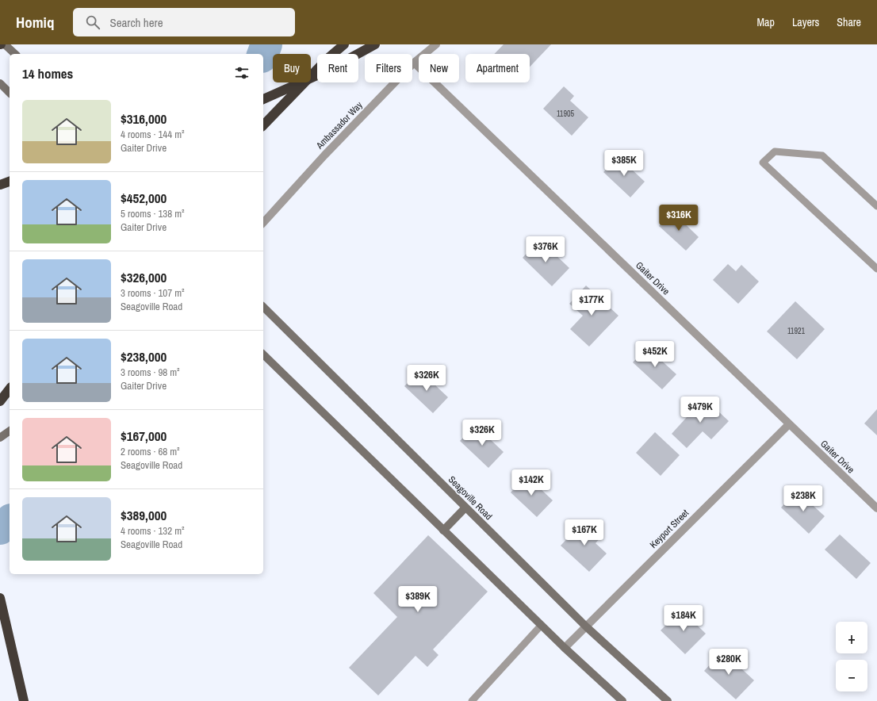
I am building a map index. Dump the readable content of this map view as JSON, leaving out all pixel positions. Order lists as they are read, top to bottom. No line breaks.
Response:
{"streets":{"main road":["Seagoville Road"],"street":["Ambassador Way","Gaiter Drive","Keyport Street"]},"crossings":[["Ambassador Way","Gaiter Drive"],["Gaiter Drive","Keyport Street"],["Seagoville Road","Keyport Street"]],"house_numbers":["11905","11921"],"page":{"header":"Homiq","search":"Search here","nav":["Map","Layers","Share"],"chip":["Buy","Rent","Filters","New","Apartment"],"heading":"14 homes","list":[{"name":"$316,000","note":"4 rooms · 144 m² · Gaiter Drive"},{"name":"$452,000","note":"5 rooms · 138 m² · Gaiter Drive"},{"name":"$326,000","note":"3 rooms · 107 m² · Seagoville Road"},{"name":"$238,000","note":"3 rooms · 98 m² · Gaiter Drive"},{"name":"$167,000","note":"2 rooms · 68 m² · Seagoville Road"},{"name":"$389,000","note":"4 rooms · 132 m² · Seagoville Road"}],"price":["$385K","$316K","$376K","$177K","$452K","$326K","$479K","$326K","$142K","$238K","$167K","$389K","$184K","$280K"],"map_buttons":["+","−"]}}
